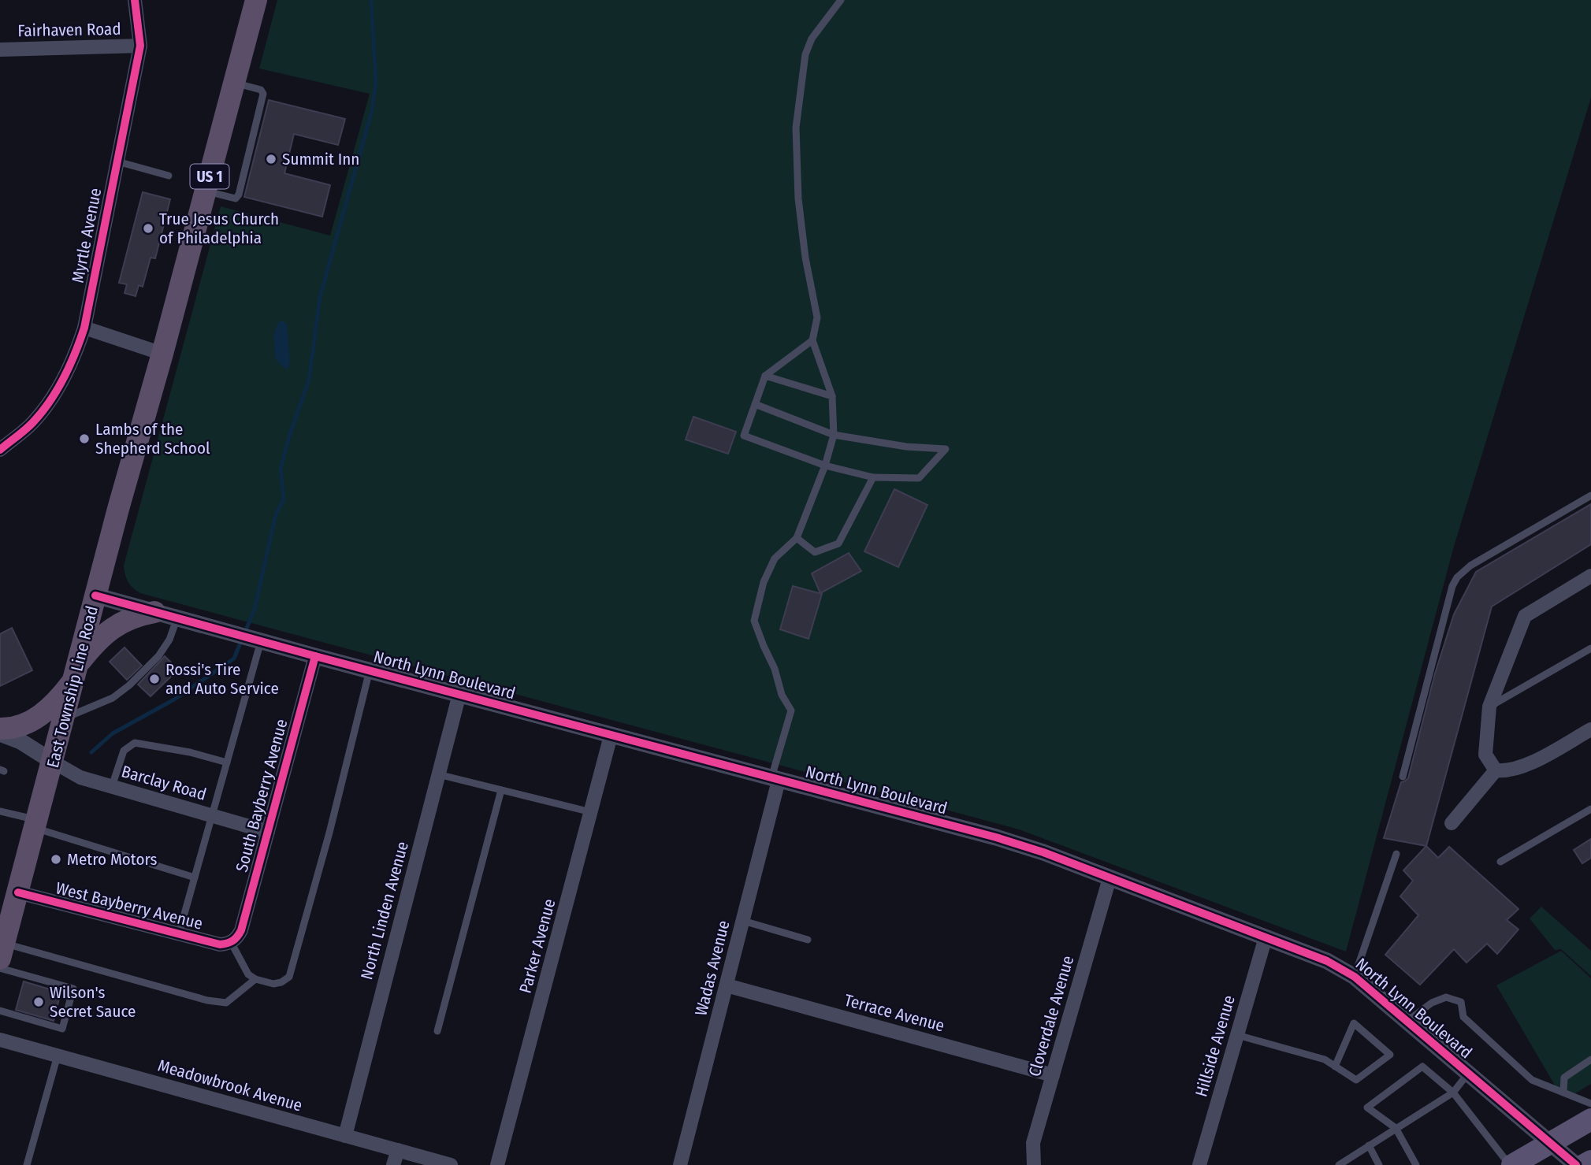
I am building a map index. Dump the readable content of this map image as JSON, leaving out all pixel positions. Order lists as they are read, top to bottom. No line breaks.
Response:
{"streets":{"highway":["US 1","East Township Line Road"],"street":["Fairhaven Road","Myrtle Avenue","North Lynn Boulevard","Barclay Road","South Bayberry Avenue","West Bayberry Avenue","North Linden Avenue","Parker Avenue","Wadas Avenue","Terrace Avenue","Cloverdale Avenue","Hillside Avenue","Meadowbrook Avenue"]},"crossings":[["Fairhaven Road","Myrtle Avenue"],["North Lynn Boulevard","East Township Line Road"],["North Lynn Boulevard","South Bayberry Avenue"],["North Lynn Boulevard","North Linden Avenue"],["North Lynn Boulevard","Parker Avenue"],["North Lynn Boulevard","Wadas Avenue"],["North Lynn Boulevard","Cloverdale Avenue"],["North Lynn Boulevard","Hillside Avenue"],["East Township Line Road","Barclay Road"],["East Township Line Road","West Bayberry Avenue"],["Barclay Road","South Bayberry Avenue"],["South Bayberry Avenue","West Bayberry Avenue"],["North Linden Avenue","Meadowbrook Avenue"],["Wadas Avenue","Terrace Avenue"],["Terrace Avenue","Cloverdale Avenue"]],"places":["Summit Inn","True Jesus Church of Philadelphia","Lambs of the Shepherd School","Rossi's Tire and Auto Service","Metro Motors","Wilson's Secret Sauce"]}
